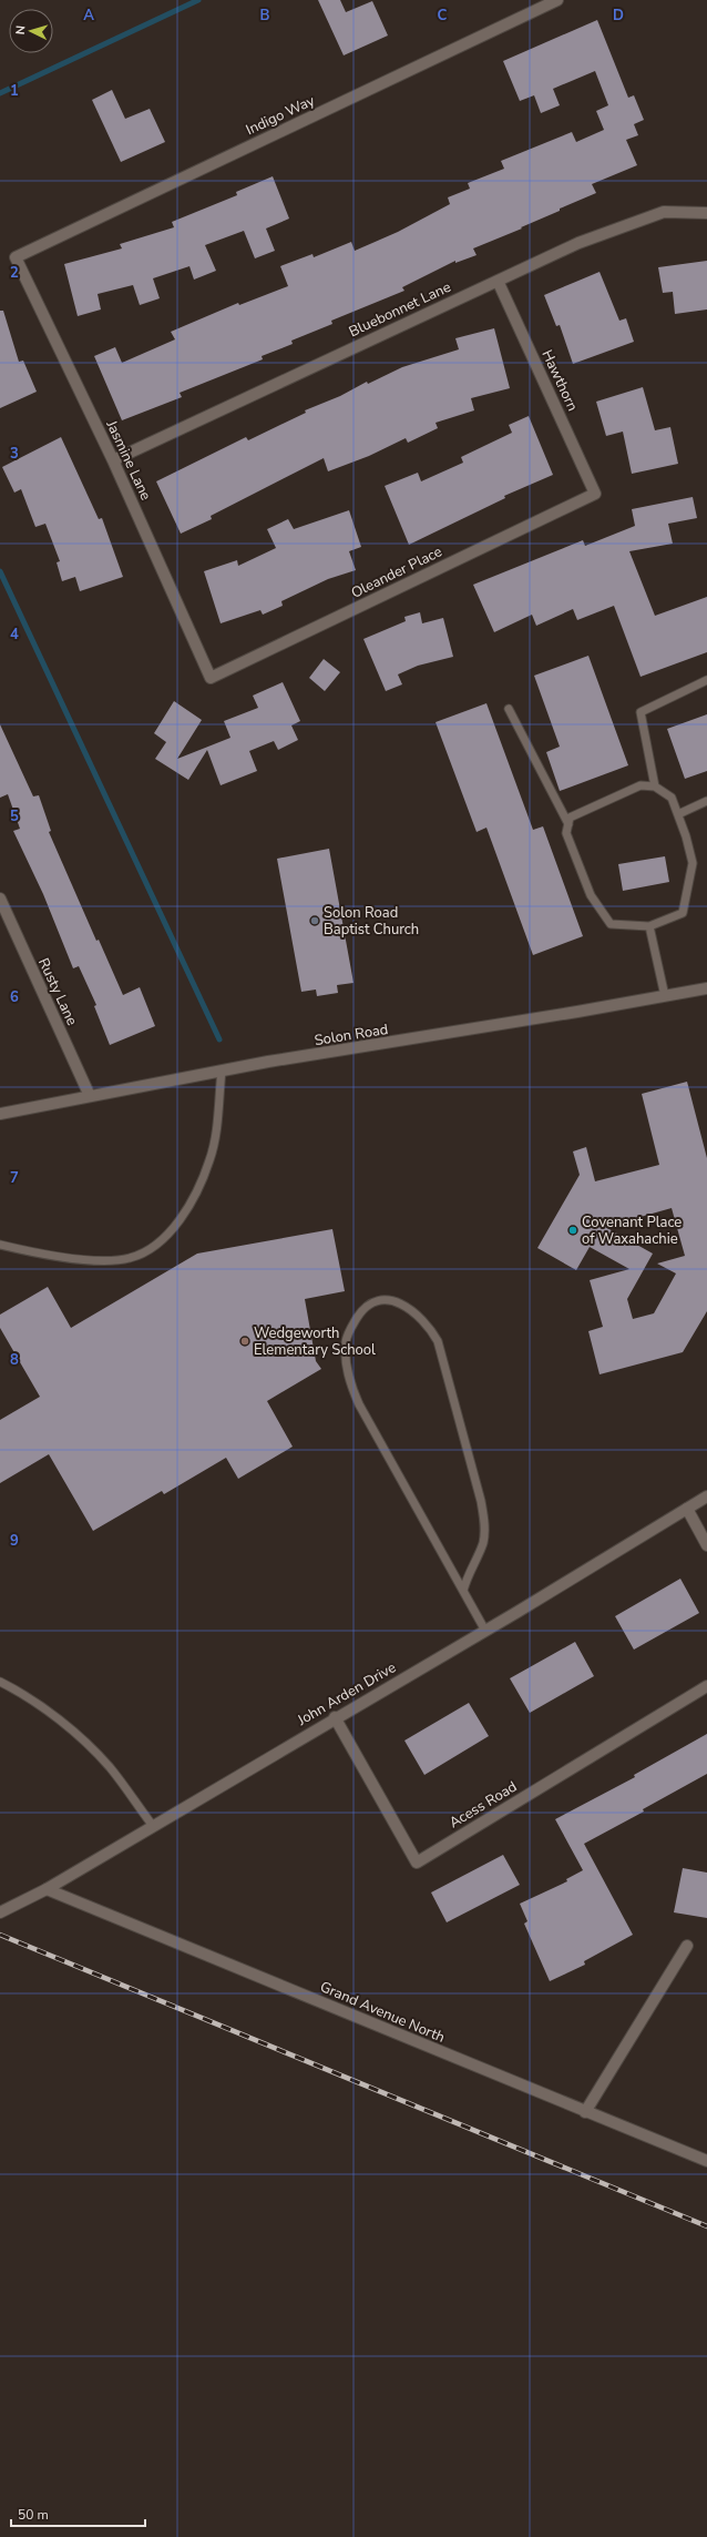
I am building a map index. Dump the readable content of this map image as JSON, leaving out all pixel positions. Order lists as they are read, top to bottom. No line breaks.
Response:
{"streets":{"street":["Indigo Way","Bluebonnet Lane","Hawthorn","Jasmine Lane","Oleander Place","Rusty Lane","Solon Road","John Arden Drive","Acess Road","Grand Avenue North"]},"crossings":[["Indigo Way","Jasmine Lane"],["Bluebonnet Lane","Hawthorn"],["Bluebonnet Lane","Jasmine Lane"],["Hawthorn","Oleander Place"],["Jasmine Lane","Oleander Place"],["Rusty Lane","Solon Road"],["John Arden Drive","Acess Road"],["John Arden Drive","Grand Avenue North"]],"places":["Solon Road Baptist Church","Covenant Place of Waxahachie","Wedgeworth Elementary School"],"scale_bar":"50 m","north":"left","grid":{"columns":["A","B","C","D"],"rows":["1","2","3","4","5","6","7","8","9"]}}
